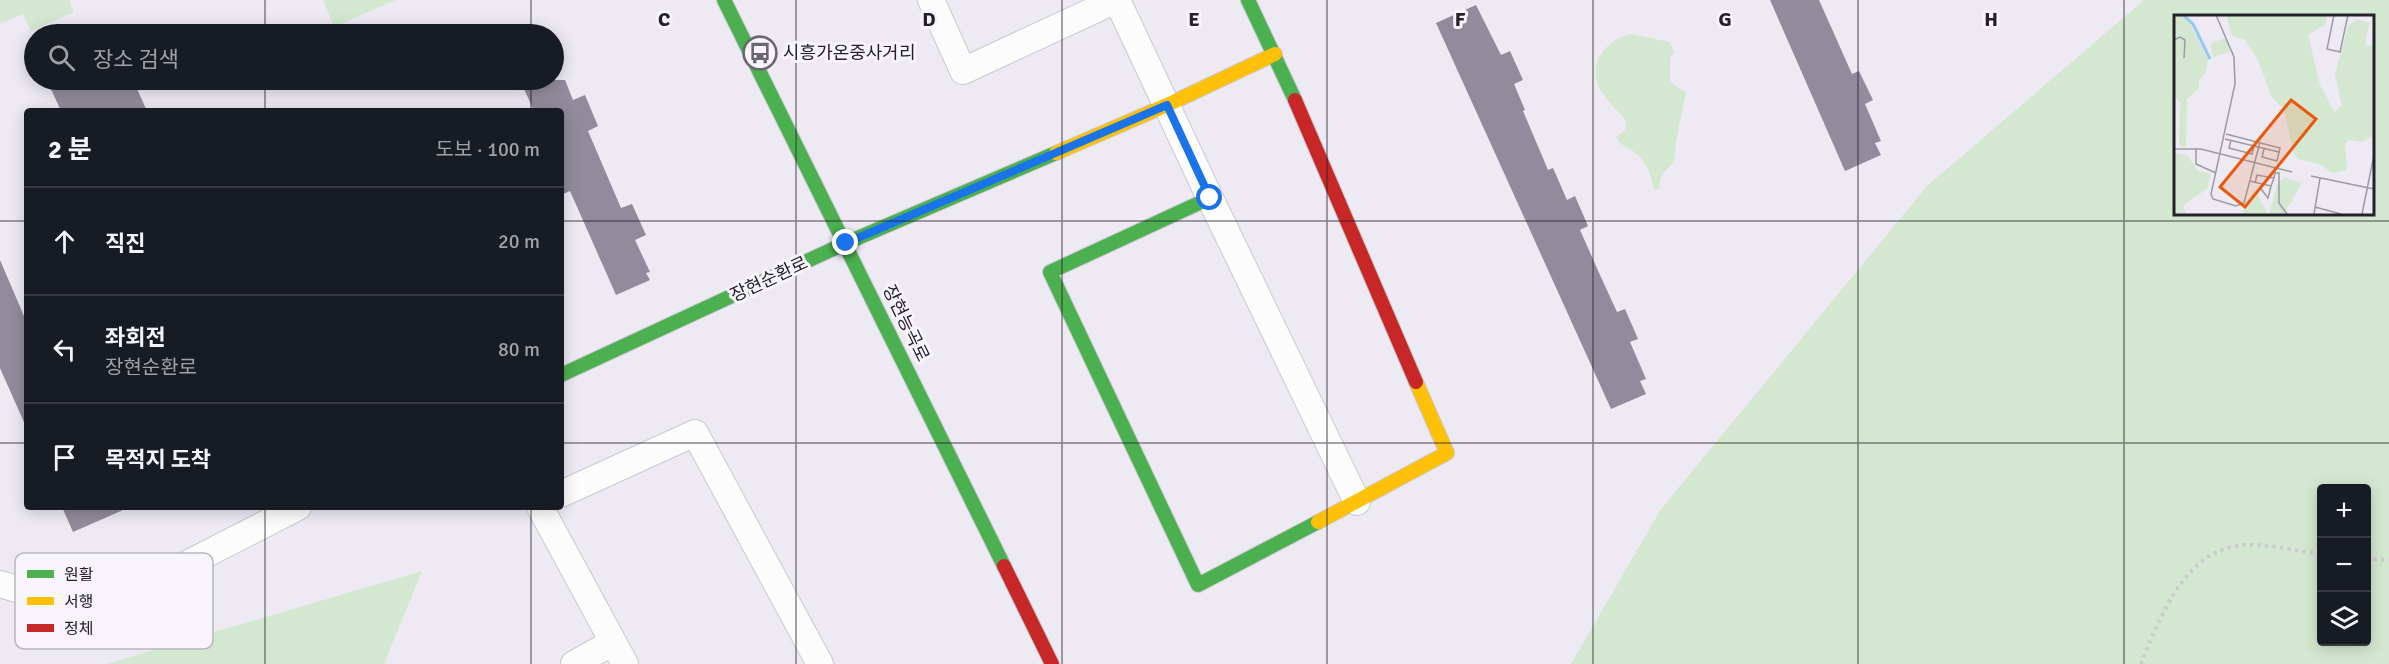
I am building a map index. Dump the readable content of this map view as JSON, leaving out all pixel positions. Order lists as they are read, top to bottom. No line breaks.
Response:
{"streets":{"street":["장현순환로","장현능곡로"]},"crossings":[["장현순환로","장현능곡로"]],"places":{"bus stop":["시흥가온중사거리"]},"legend":["원활","서행","정체"],"page":{"search":"장소 검색","heading":["2 분","도보 · 100 m"],"list":[["직진","20 m"],["좌회전","장현순환로","80 m"],"목적지 도착"],"map_buttons":["+","−"]},"grid":{"columns":["C","D","E","F","G","H"]}}
